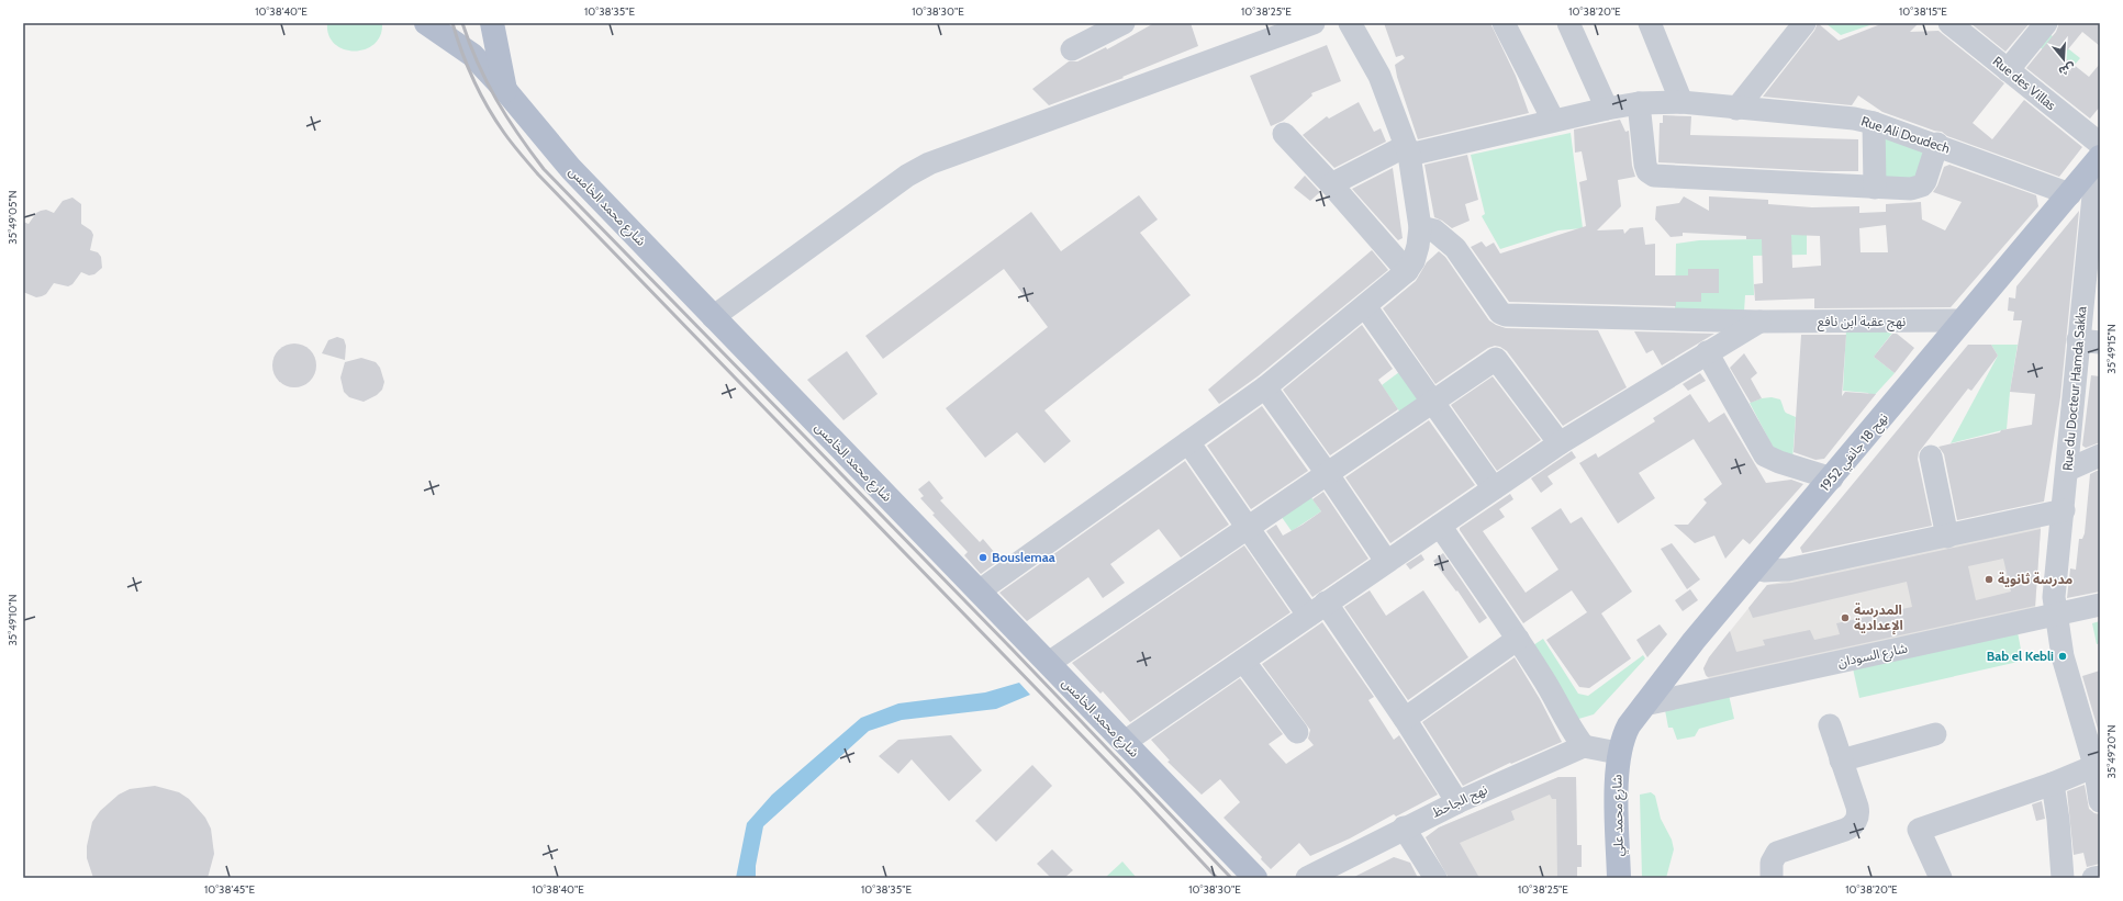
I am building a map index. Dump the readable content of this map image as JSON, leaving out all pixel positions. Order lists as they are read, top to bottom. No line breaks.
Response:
{"streets":{"main road":["شارع محمد الخامس","نهج 18 جانفي 1952","شارع محمد علي"],"street":["Rue des Villas","Rue Ali Doudech","نهج عقبة ابن نافع","Rue du Docteur Hamda Sakka","شارع السودان","نهج الجاحظ"]},"crossings":[["Rue des Villas","نهج 18 جانفي 1952"],["Rue Ali Doudech","Rue du Docteur Hamda Sakka"],["Rue Ali Doudech","نهج 18 جانفي 1952"],["نهج عقبة ابن نافع","نهج 18 جانفي 1952"],["Rue du Docteur Hamda Sakka","نهج 18 جانفي 1952"],["Rue du Docteur Hamda Sakka","شارع السودان"],["نهج 18 جانفي 1952","شارع السودان"],["نهج 18 جانفي 1952","شارع محمد علي"]],"places":["Bouslemaa","مدرسة ثانوية","المدرسة الإعدادية","Bab el Kebli"],"north":"bottom","coordinates":["10°38'40\"E","10°38'35\"E","10°38'30\"E","10°38'25\"E","10°38'20\"E","10°38'15\"E","35°49'05\"N","35°49'15\"N","35°49'10\"N","35°49'20\"N","10°38'45\"E"]}
